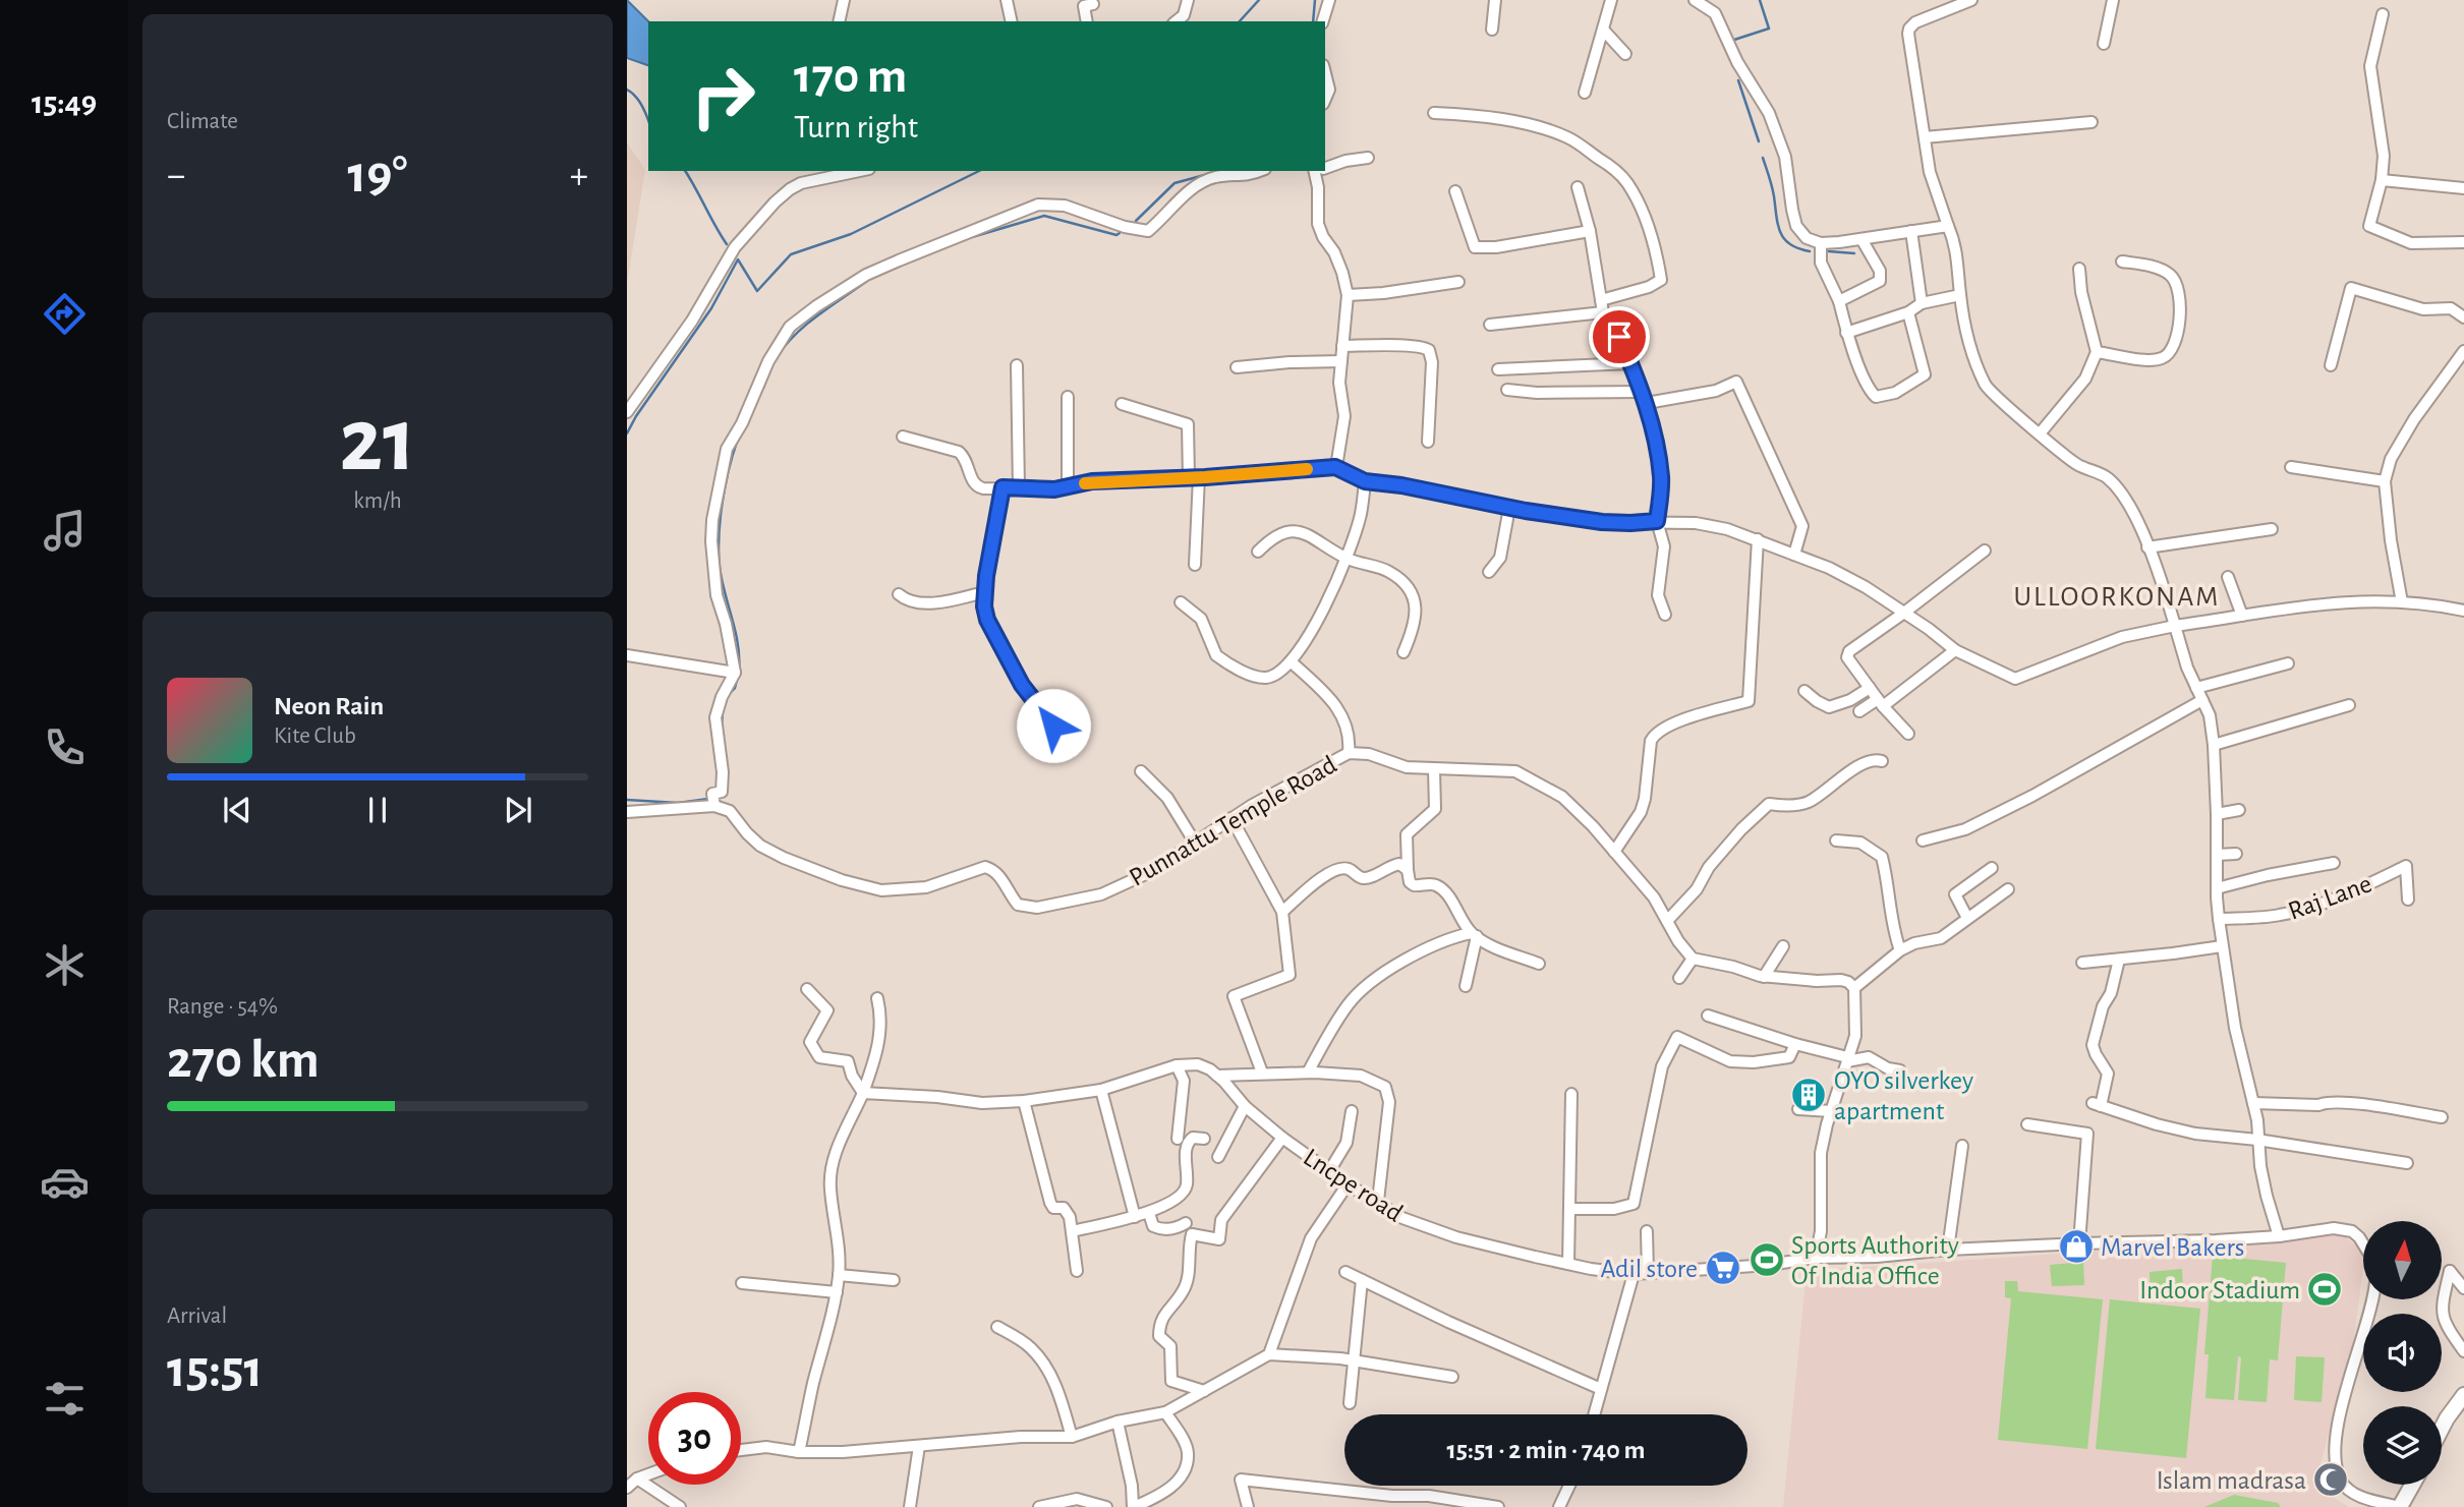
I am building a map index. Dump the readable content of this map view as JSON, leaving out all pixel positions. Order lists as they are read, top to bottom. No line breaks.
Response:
{"streets":{"street":["Punnattu Temple Road","Raj Lane","Lncpe road"]},"districts":["ULLOORKONAM"],"places":{"building":["OYO silverkey apartment"],"shop":["Marvel Bakers"],"sports":["Sports Authority Of India Office","Indoor Stadium"],"supermarket":["Adil store"],"mosque":["Islam madrasa"]},"north":"top","page":{"tabs":"15:49","tile":["Climate",["21","km/h"],["Range · 54%","270 km"],["Arrival","15:51"]],"turn":["170 m","Turn right"],"heat":["−","19°","+"],"song":["Neon Rain","Kite Club"],"limit":"30","trip":"15:51 · 2 min · 740 m"}}
